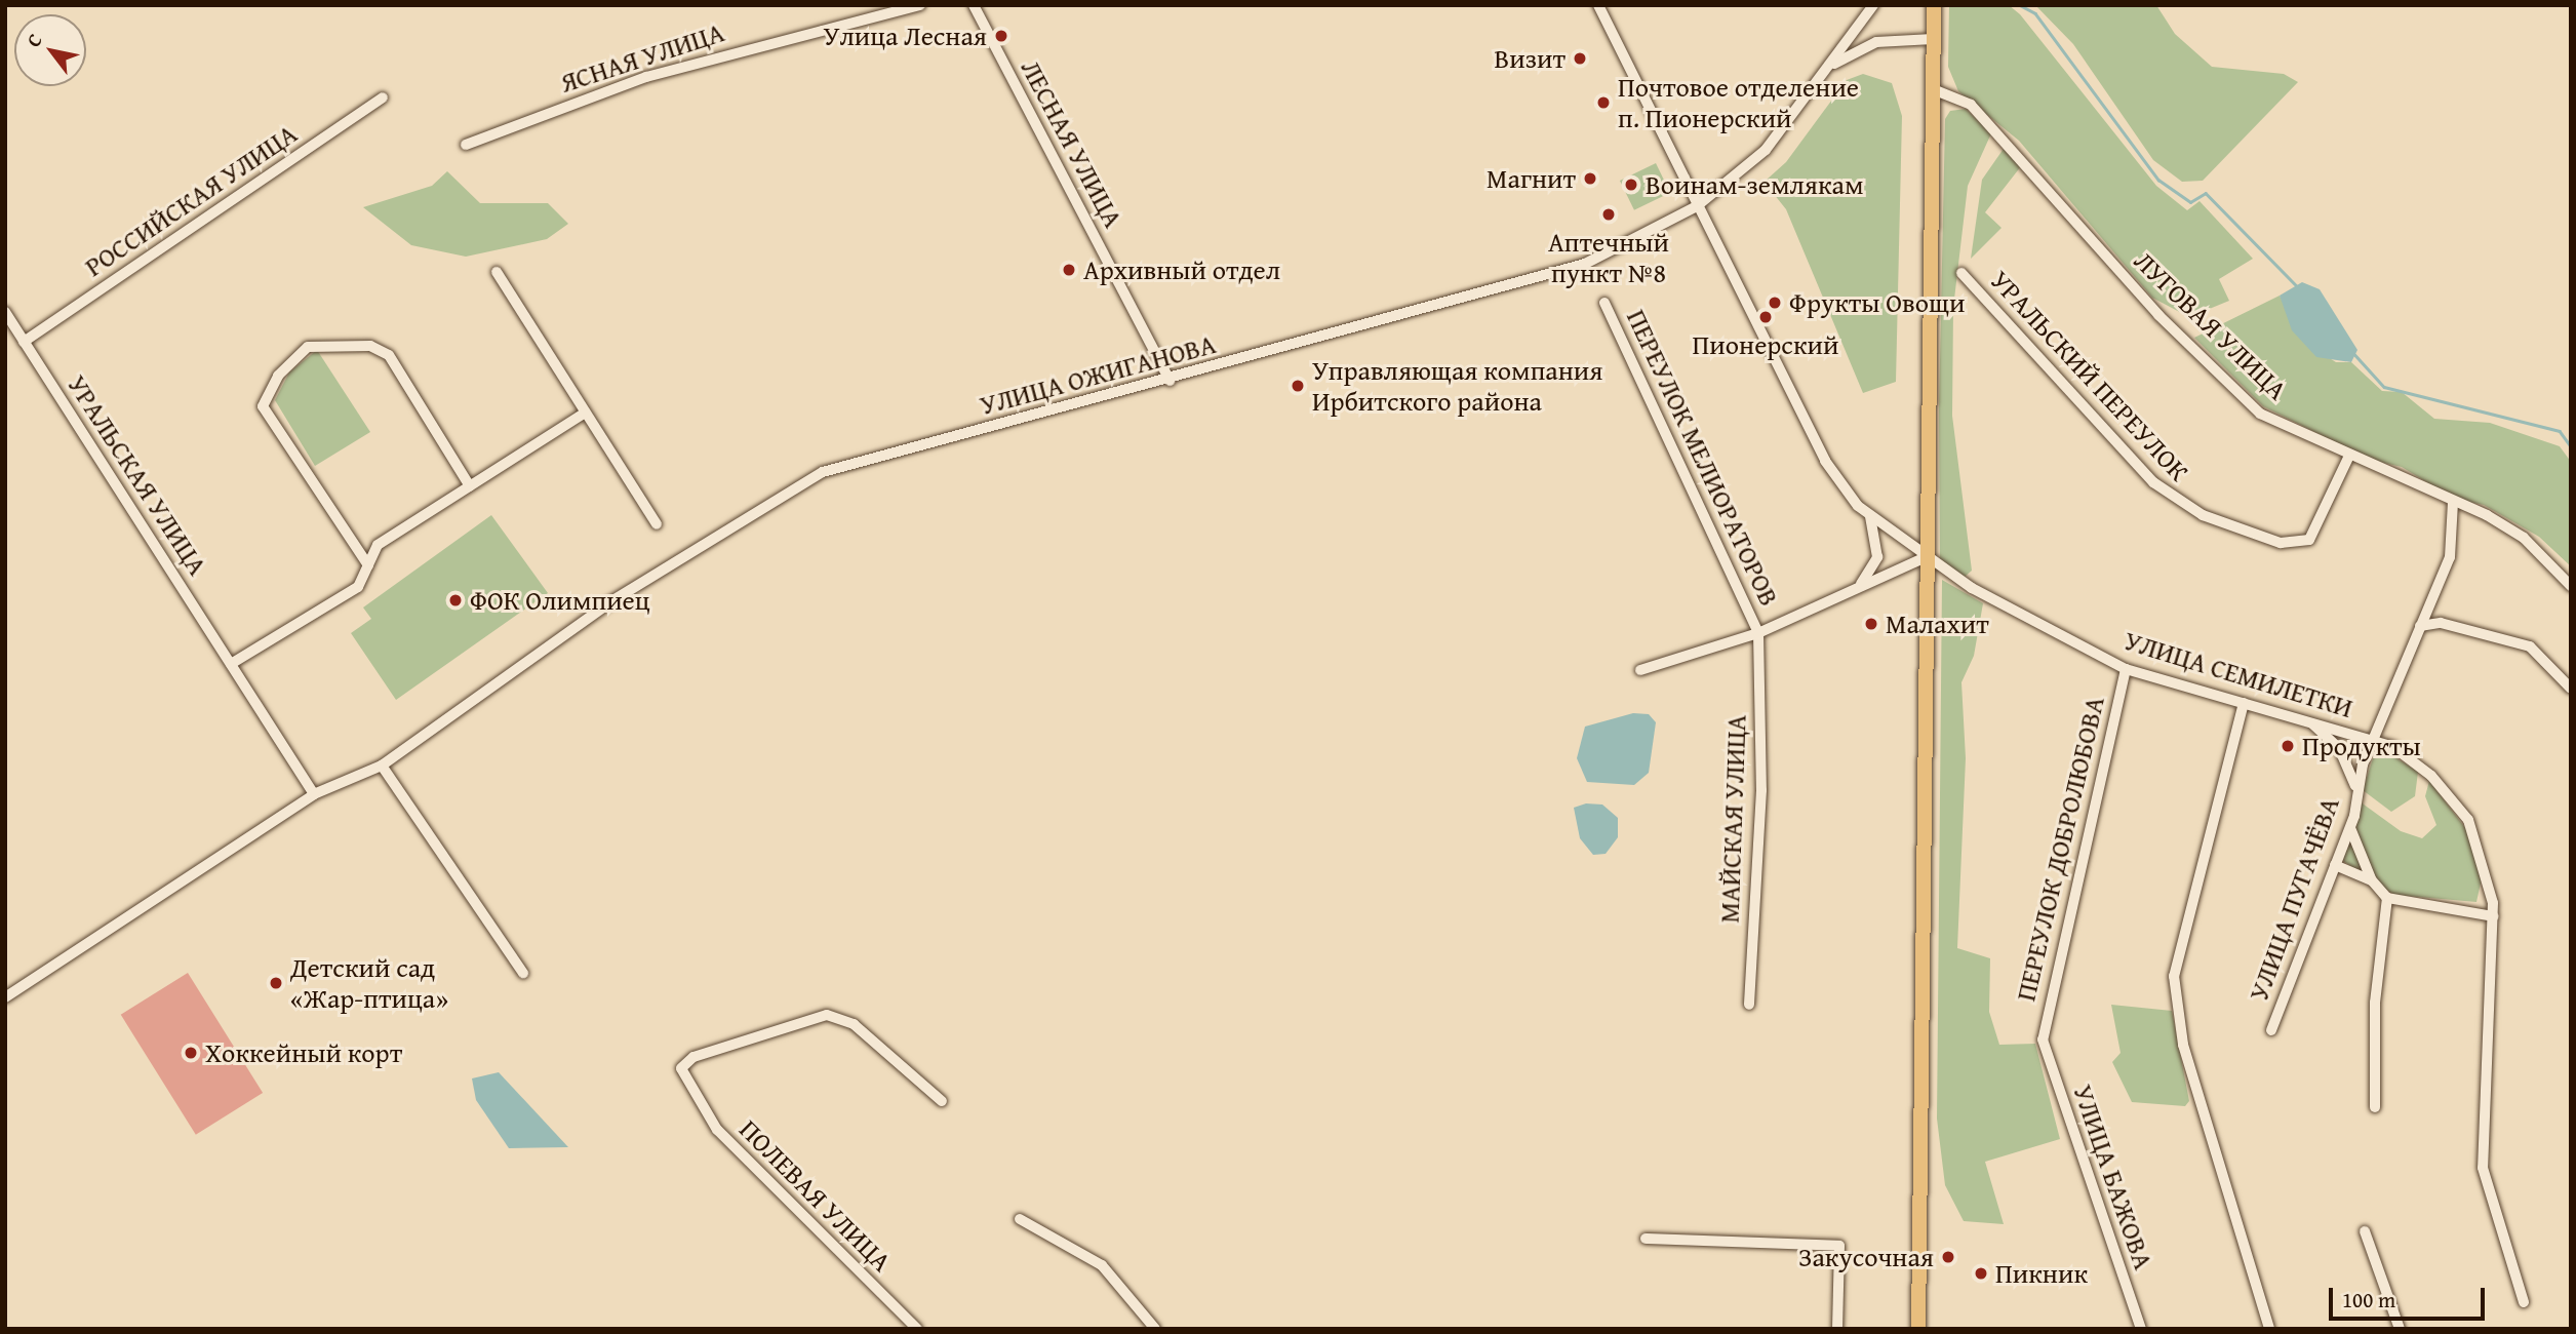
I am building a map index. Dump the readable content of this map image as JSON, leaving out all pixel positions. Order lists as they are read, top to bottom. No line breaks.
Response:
{"streets":{"street":["ЯСНАЯ УЛИЦА","ЛЕСНАЯ УЛИЦА","РОССИЙСКАЯ УЛИЦА","ЛУГОВАЯ УЛИЦА","УЛИЦА ОЖИГАНОВА","УРАЛЬСКИЙ ПЕРЕУЛОК","ПЕРЕУЛОК МЕЛИОРАТОРОВ","УРАЛЬСКАЯ УЛИЦА","УЛИЦА СЕМИЛЕТКИ","МАЙСКАЯ УЛИЦА","ПЕРЕУЛОК ДОБРОЛЮБОВА","УЛИЦА ПУГАЧЁВА","УЛИЦА БАЖОВА","ПОЛЕВАЯ УЛИЦА"]},"crossings":[["ЛЕСНАЯ УЛИЦА","УЛИЦА ОЖИГАНОВА"],["РОССИЙСКАЯ УЛИЦА","УРАЛЬСКАЯ УЛИЦА"],["ЛУГОВАЯ УЛИЦА","УРАЛЬСКИЙ ПЕРЕУЛОК"],["ЛУГОВАЯ УЛИЦА","УЛИЦА ПУГАЧЁВА"],["УЛИЦА ОЖИГАНОВА","УРАЛЬСКАЯ УЛИЦА"],["ПЕРЕУЛОК МЕЛИОРАТОРОВ","МАЙСКАЯ УЛИЦА"],["УЛИЦА СЕМИЛЕТКИ","ПЕРЕУЛОК ДОБРОЛЮБОВА"],["УЛИЦА СЕМИЛЕТКИ","УЛИЦА ПУГАЧЁВА"],["ПЕРЕУЛОК ДОБРОЛЮБОВА","УЛИЦА БАЖОВА"]],"places":["Улица Лесная","Визит","Почтовое отделение п. Пионерский","Магнит","Воинам-землякам","Аптечный пункт №8","Архивный отдел","Фрукты Овощи","Пионерский","Управляющая компания Ирбитского района","ФОК Олимпиец","Малахит","Продукты","Детский сад «Жар-птица»","Хоккейный корт","Закусочная","Пикник"],"scale_bar":"100 m","north":"top left"}
